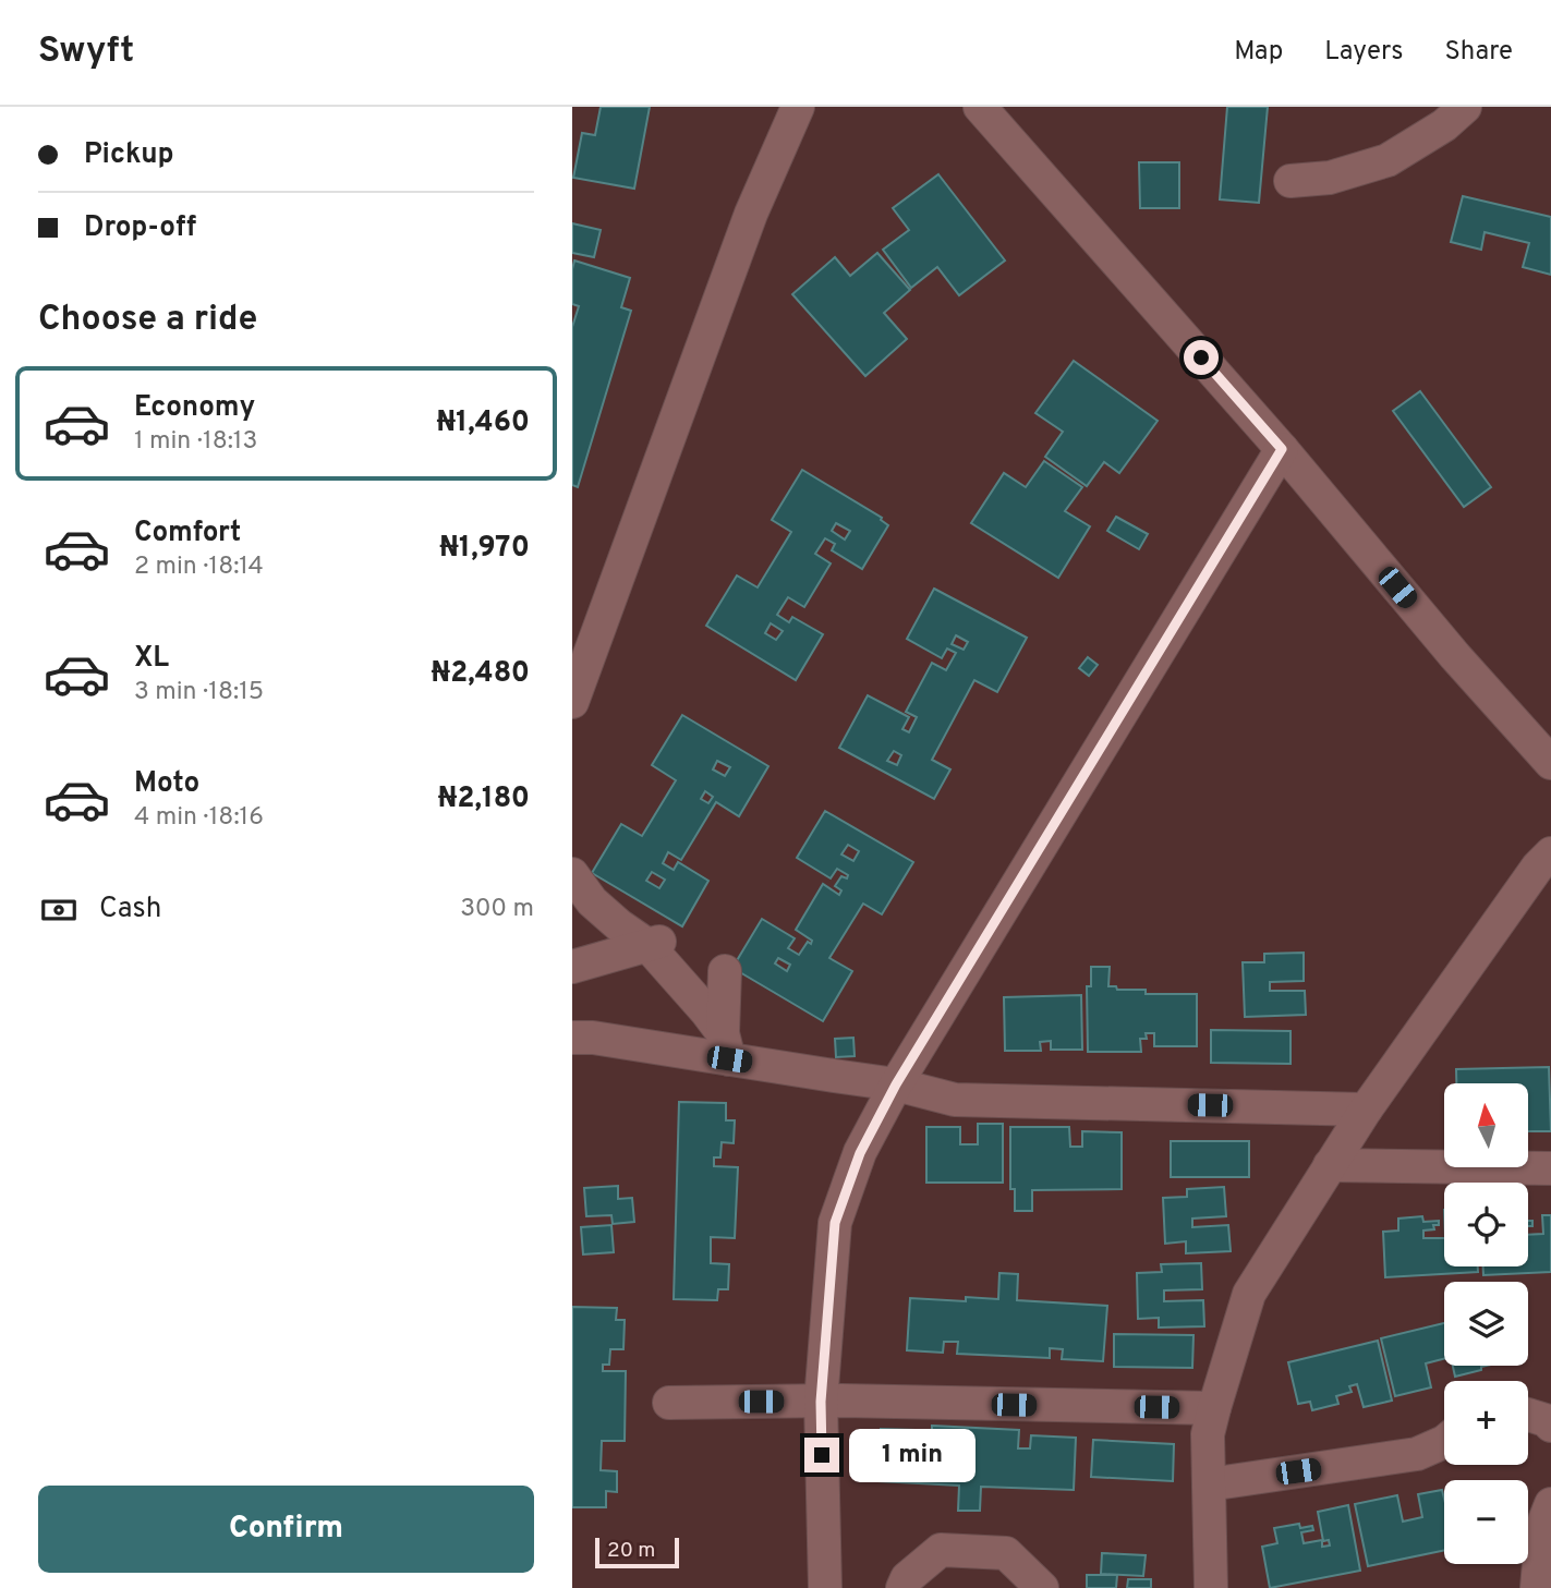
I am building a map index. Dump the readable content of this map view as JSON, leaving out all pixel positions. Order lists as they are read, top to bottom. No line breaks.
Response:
{"scale_bar":"20 m","north":"top","page":{"header":"Swyft","nav":["Map","Layers","Share"],"banner":["Pickup","Drop-off"],"heading":"Choose a ride","list":[{"name":"Economy","note":"1 min · 18:13","value":"₦1,460"},{"name":"Comfort","note":"2 min · 18:14","value":"₦1,970"},{"name":"XL","note":"3 min · 18:15","value":"₦2,480"},{"name":"Moto","note":"4 min · 18:16","value":"₦2,180"}],"pay":["Cash","300 m"],"map_buttons":["+","−"],"bubble":"1 min","buttons":"Confirm","scale":"20 m"}}
